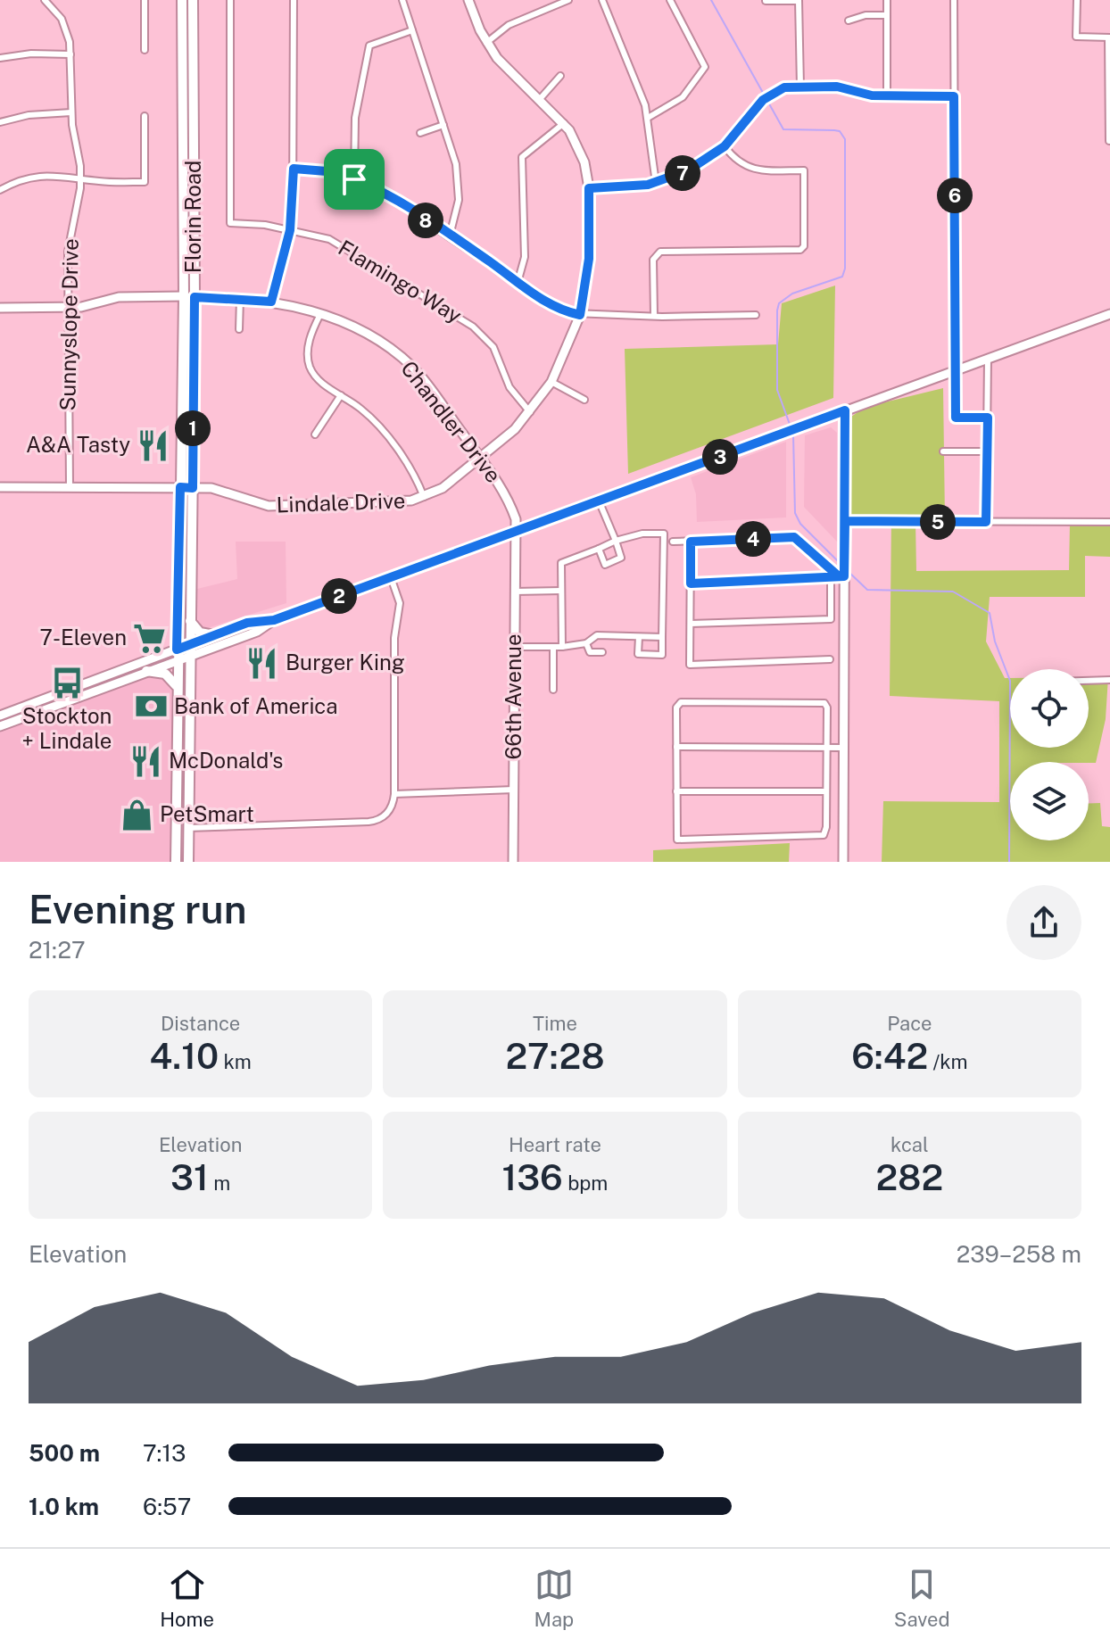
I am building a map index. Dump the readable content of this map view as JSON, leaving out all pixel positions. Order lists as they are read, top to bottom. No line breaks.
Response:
{"streets":{"main road":["Florin Road"],"street":["Flamingo Way","Sunnyslope Drive","Chandler Drive","Lindale Drive","66th Avenue"]},"crossings":[["Florin Road","Chandler Drive"],["Florin Road","Lindale Drive"],["Flamingo Way","Lindale Drive"],["Sunnyslope Drive","Lindale Drive"],["Chandler Drive","Lindale Drive"],["Chandler Drive","66th Avenue"]],"places":{"restaurant":["A&A Tasty","Burger King","McDonald's"],"supermarket":["7-Eleven"],"bus stop":["Stockton + Lindale"],"bank":["Bank of America"],"shop":["PetSmart"]},"page":{"pins":["7","6","8","1","3","5","4","2"],"heading":["Evening run","21:27"],"stats":[["Distance","4.10 km"],["Time","27:28"],["Pace","6:42 /km"],["Elevation","31 m"],["Heart rate","136 bpm"],["kcal","282"]],"chart":["Elevation","239–258 m"],"list":[{"name":"500 m","note":"7:13"},{"name":"1.0 km","note":"6:57"}],"tabs":["Home","Map","Saved"]}}
